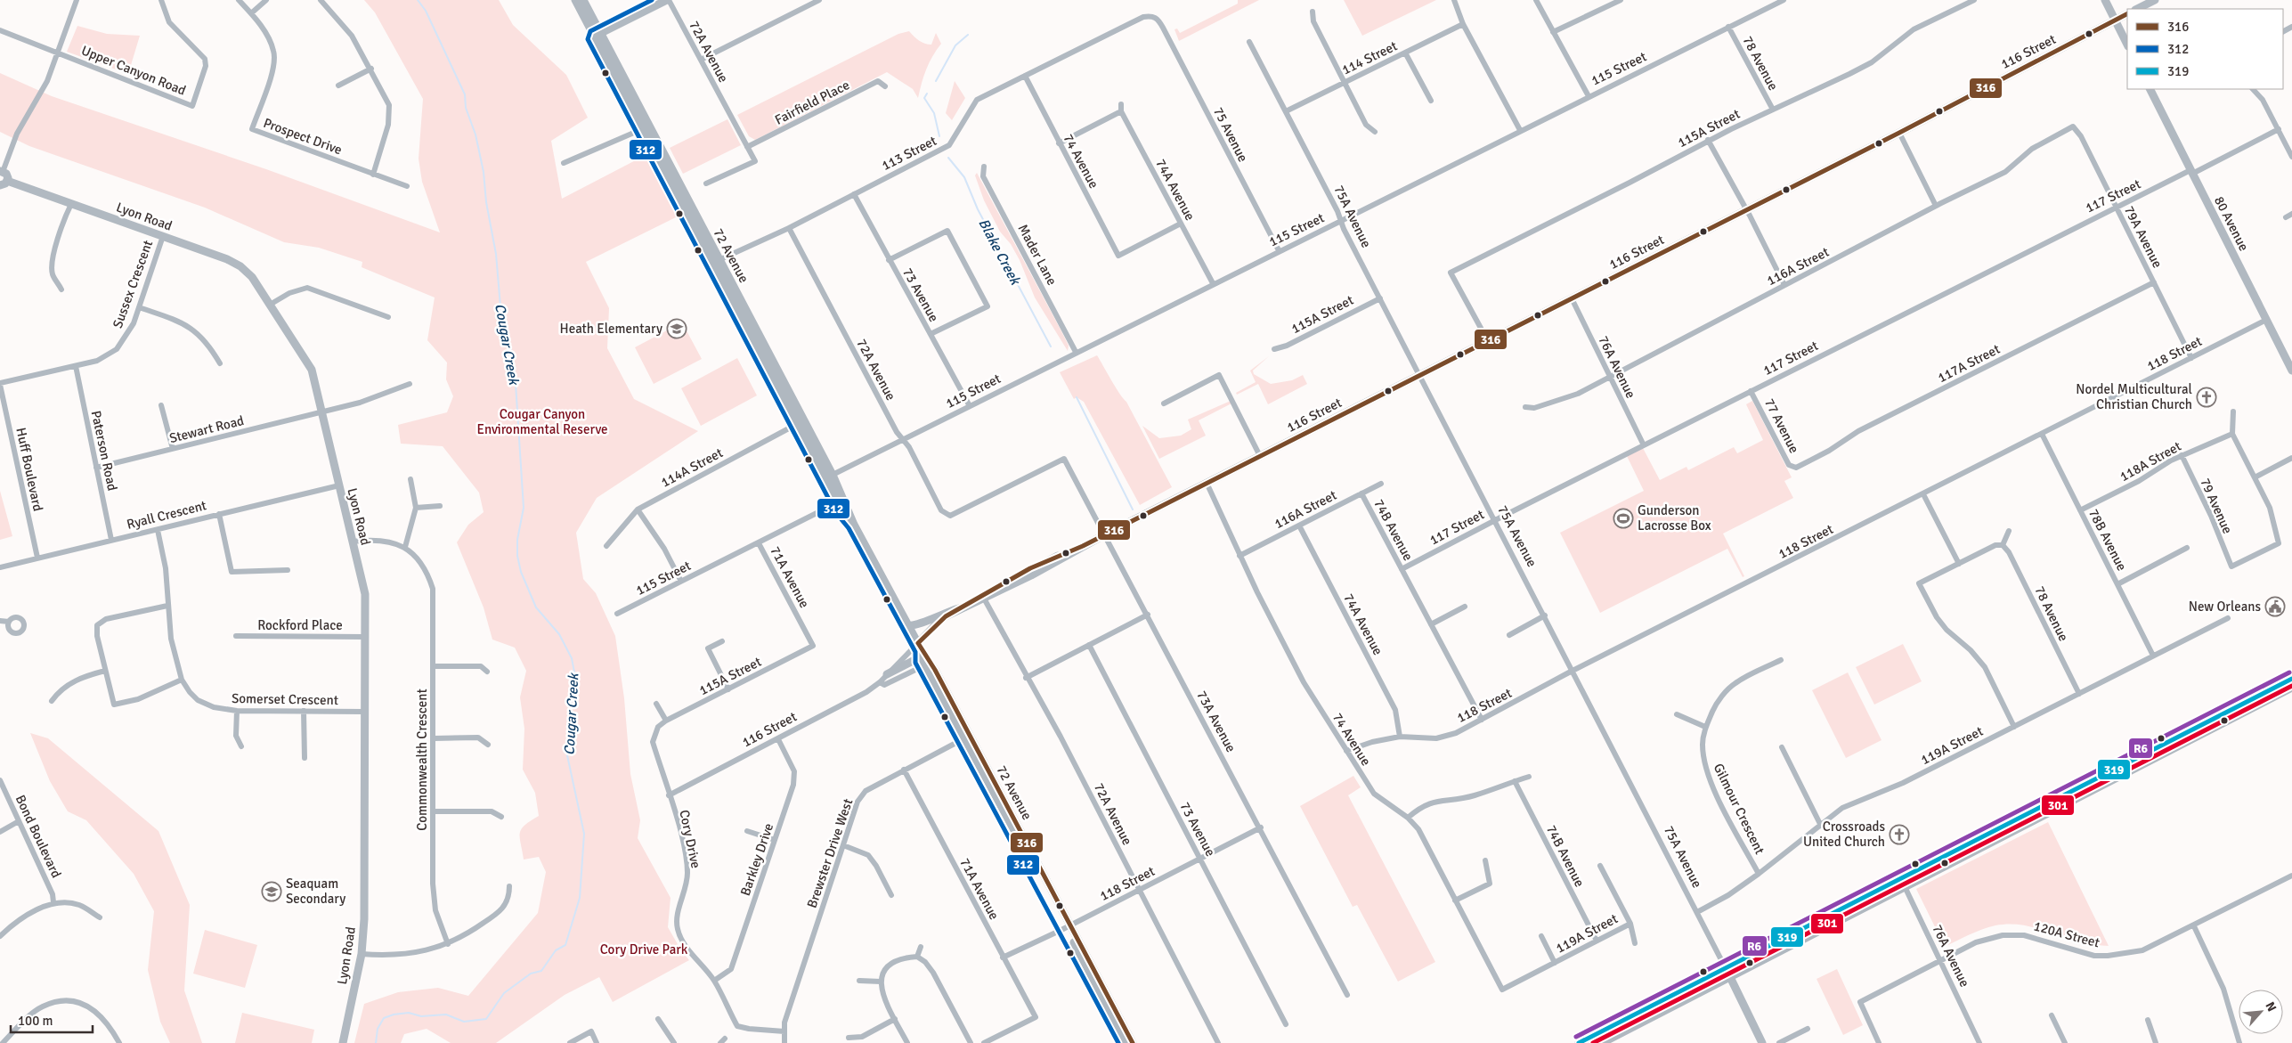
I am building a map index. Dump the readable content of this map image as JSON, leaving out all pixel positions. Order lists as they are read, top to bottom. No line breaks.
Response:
{"streets":{"main road":["72 Avenue"],"street":["72A Avenue","116 Street","114 Street","78 Avenue","115 Street","Upper Canyon Road","Fairfield Place","115A Street","75 Avenue","Prospect Drive","113 Street","74 Avenue","74A Avenue","117 Street","Lyon Road","75A Avenue","80 Avenue","79A Avenue","Mader Lane","116A Street","Sussex Crescent","73 Avenue","118 Street","117A Street","76A Avenue","77 Avenue","Stewart Road","Paterson Road","118A Street","114A Street","Huff Boulevard","79 Avenue","Ryall Crescent","74B Avenue","78B Avenue","71A Avenue","Rockford Place","Somerset Crescent","73A Avenue","119A Street","Commonwealth Crescent","Gilmour Crescent","Bond Boulevard","Cory Drive","Brewster Drive West","Barkley Drive","120A Street"]},"crossings":[["72A Avenue","116 Street"],["72A Avenue","115 Street"],["72A Avenue","Fairfield Place"],["72A Avenue","113 Street"],["72A Avenue","118 Street"],["72A Avenue","73A Avenue"],["116 Street","115A Street"],["116 Street","74 Avenue"],["116 Street","75A Avenue"],["116 Street","72 Avenue"],["116 Street","76A Avenue"],["116 Street","73A Avenue"],["116 Street","Cory Drive"],["116 Street","Barkley Drive"],["114 Street","75A Avenue"],["78 Avenue","115 Street"],["78 Avenue","115A Street"],["78 Avenue","119A Street"],["115 Street","75 Avenue"],["115 Street","74A Avenue"],["115 Street","75A Avenue"],["115 Street","Mader Lane"],["115 Street","72 Avenue"],["115 Street","73 Avenue"],["115 Street","71A Avenue"],["115A Street","75A Avenue"],["115A Street","71A Avenue"],["115A Street","Cory Drive"],["75 Avenue","113 Street"],["113 Street","74 Avenue"],["113 Street","72 Avenue"],["113 Street","73 Avenue"],["74 Avenue","74A Avenue"],["74 Avenue","116A Street"],["74 Avenue","118 Street"],["74 Avenue","119A Street"],["74A Avenue","116A Street"],["74A Avenue","118 Street"],["117 Street","75A Avenue"],["117 Street","80 Avenue"],["117 Street","79A Avenue"],["117 Street","76A Avenue"],["117 Street","77 Avenue"],["117 Street","74B Avenue"],["Lyon Road","Sussex Crescent"],["Lyon Road","Stewart Road"],["Lyon Road","Ryall Crescent"],["Lyon Road","Rockford Place"],["Lyon Road","Somerset Crescent"],["Lyon Road","Commonwealth Crescent"],["75A Avenue","118 Street"],["75A Avenue","119A Street"],["80 Avenue","118 Street"],["79A Avenue","116A Street"],["79A Avenue","118 Street"],["79A Avenue","117A Street"],["72 Avenue","118 Street"],["72 Avenue","114A Street"],["72 Avenue","Brewster Drive West"],["116A Street","76A Avenue"],["116A Street","74B Avenue"],["Sussex Crescent","Paterson Road"],["Sussex Crescent","Huff Boulevard"],["73 Avenue","118 Street"],["118 Street","74B Avenue"],["118 Street","78B Avenue"],["118 Street","71A Avenue"],["118 Street","73A Avenue"],["117A Street","77 Avenue"],["76A Avenue","120A Street"],["Stewart Road","Paterson Road"],["Paterson Road","Ryall Crescent"],["118A Street","79 Avenue"],["118A Street","78B Avenue"],["Huff Boulevard","Ryall Crescent"],["Ryall Crescent","Somerset Crescent"],["74B Avenue","119A Street"],["78B Avenue","119A Street"],["71A Avenue","Brewster Drive West"],["119A Street","Gilmour Crescent"],["Cory Drive","Brewster Drive West"],["Cory Drive","Barkley Drive"]],"water":["Blake Creek","Cougar Creek"],"parks":["Cougar Canyon Environmental Reserve","Cory Drive Park"],"places":{"school or university":["Heath Elementary","Seaquam Secondary"],"church":["Nordel Multicultural Christian Church","Crossroads United Church"],"sports":["Gunderson Lacrosse Box"],"public building":["New Orleans"]},"lines":["transit line 312","transit line 316","transit line R6","transit line 319","transit line 301"],"legend":["316","312","319"],"scale_bar":"100 m","north":"top right"}
